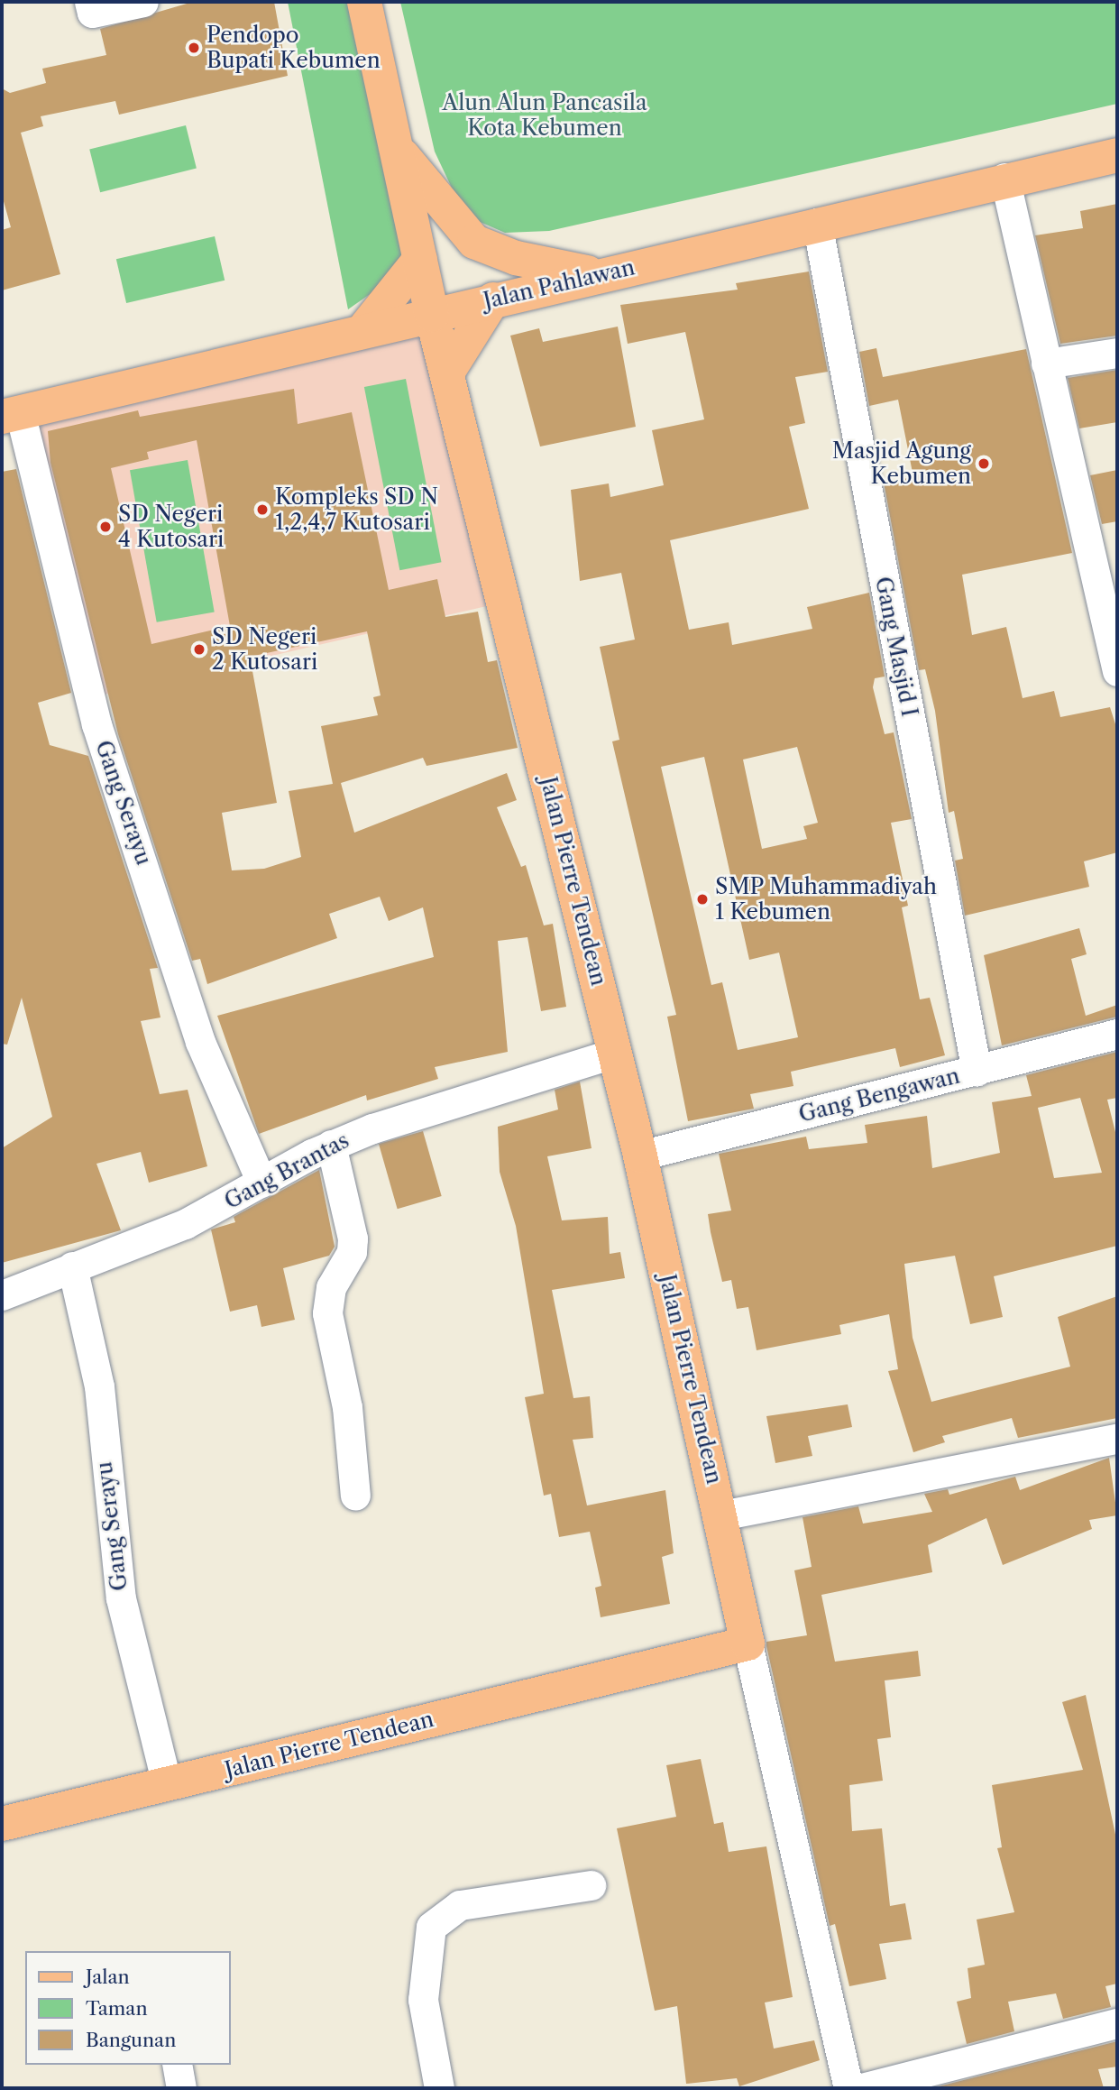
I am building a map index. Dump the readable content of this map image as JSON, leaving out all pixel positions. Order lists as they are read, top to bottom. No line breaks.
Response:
{"streets":{"main road":["Jalan Pahlawan","Jalan Pierre Tendean"],"street":["Gang Masjid I","Gang Serayu","Gang Bengawan","Gang Brantas"]},"crossings":[["Jalan Pahlawan","Gang Masjid I"],["Jalan Pahlawan","Gang Serayu"],["Jalan Pahlawan","Jalan Pierre Tendean"],["Gang Masjid I","Gang Bengawan"],["Gang Serayu","Jalan Pierre Tendean"],["Gang Serayu","Gang Brantas"],["Jalan Pierre Tendean","Gang Bengawan"],["Jalan Pierre Tendean","Gang Brantas"]],"parks":["Alun Alun Pancasila Kota Kebumen"],"places":["Pendopo Bupati Kebumen","Masjid Agung Kebumen","Kompleks SD N 1,2,4,7 Kutosari","SD Negeri 4 Kutosari","SD Negeri 2 Kutosari","SMP Muhammadiyah 1 Kebumen"],"legend":["Jalan","Taman","Bangunan"]}
